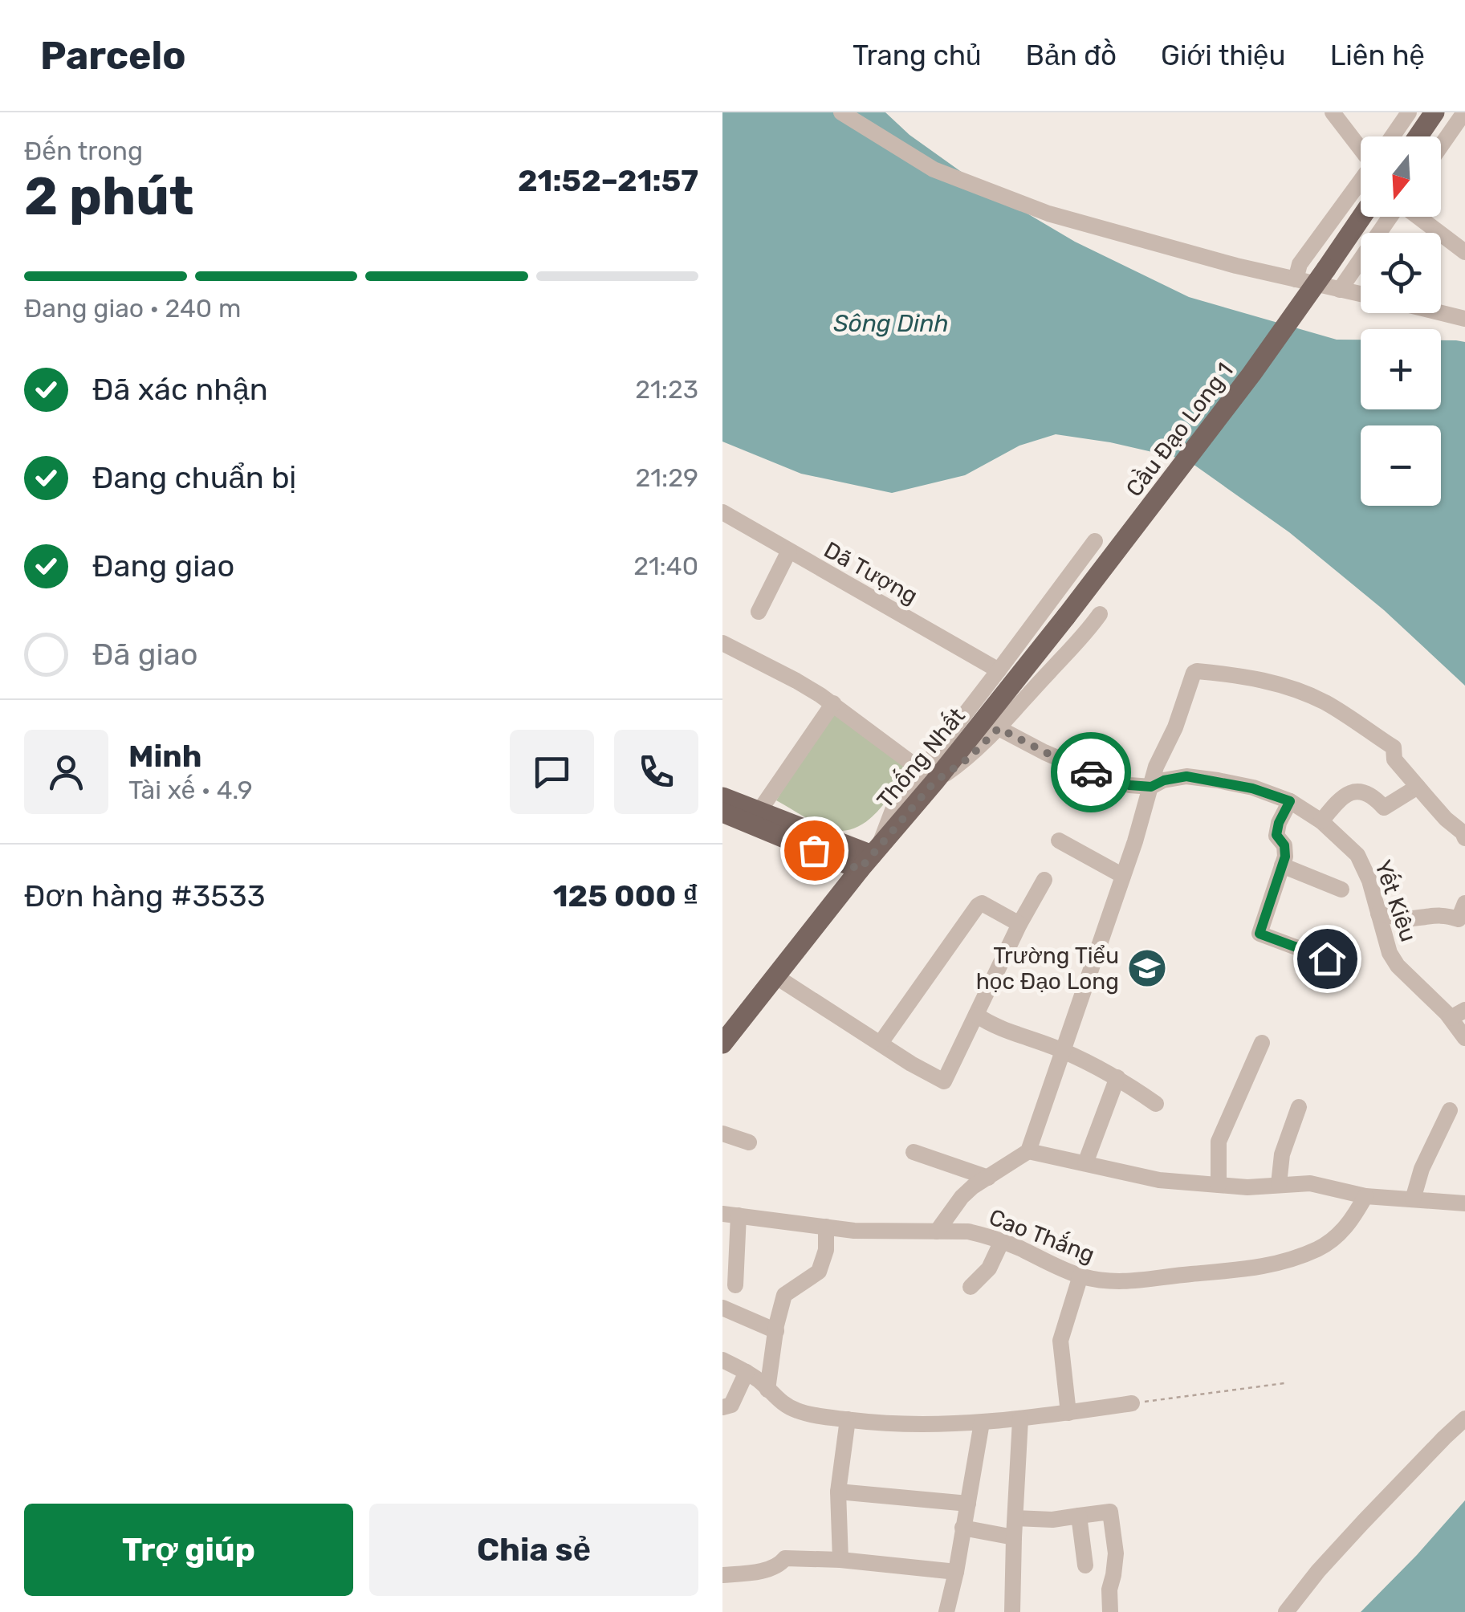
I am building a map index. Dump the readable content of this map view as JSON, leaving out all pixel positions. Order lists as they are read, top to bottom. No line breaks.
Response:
{"streets":{"main road":["Cầu Đạo Long 1","Thống Nhất"],"street":["Dã Tượng","Yết Kiêu","Cao Thắng"]},"crossings":[["Cầu Đạo Long 1","Thống Nhất"]],"water":["Sông Dinh"],"places":{"school or university":["Trường Tiểu học Đạo Long"]},"north":"bottom","page":{"header":"Parcelo","nav":["Trang chủ","Bản đồ","Giới thiệu","Liên hệ"],"heading":["2 phút","Đến trong","21:52–21:57"],"panel":["Minh","Tài xế · 4.9","Đơn hàng #3533","125 000 ₫"],"map_buttons":["+","−"],"bar":"Đang giao · 240 m","list":[["Đã xác nhận","21:23"],["Đang chuẩn bị","21:29"],["Đang giao","21:40"],"Đã giao"],"buttons":["Trợ giúp","Chia sẻ"]}}
